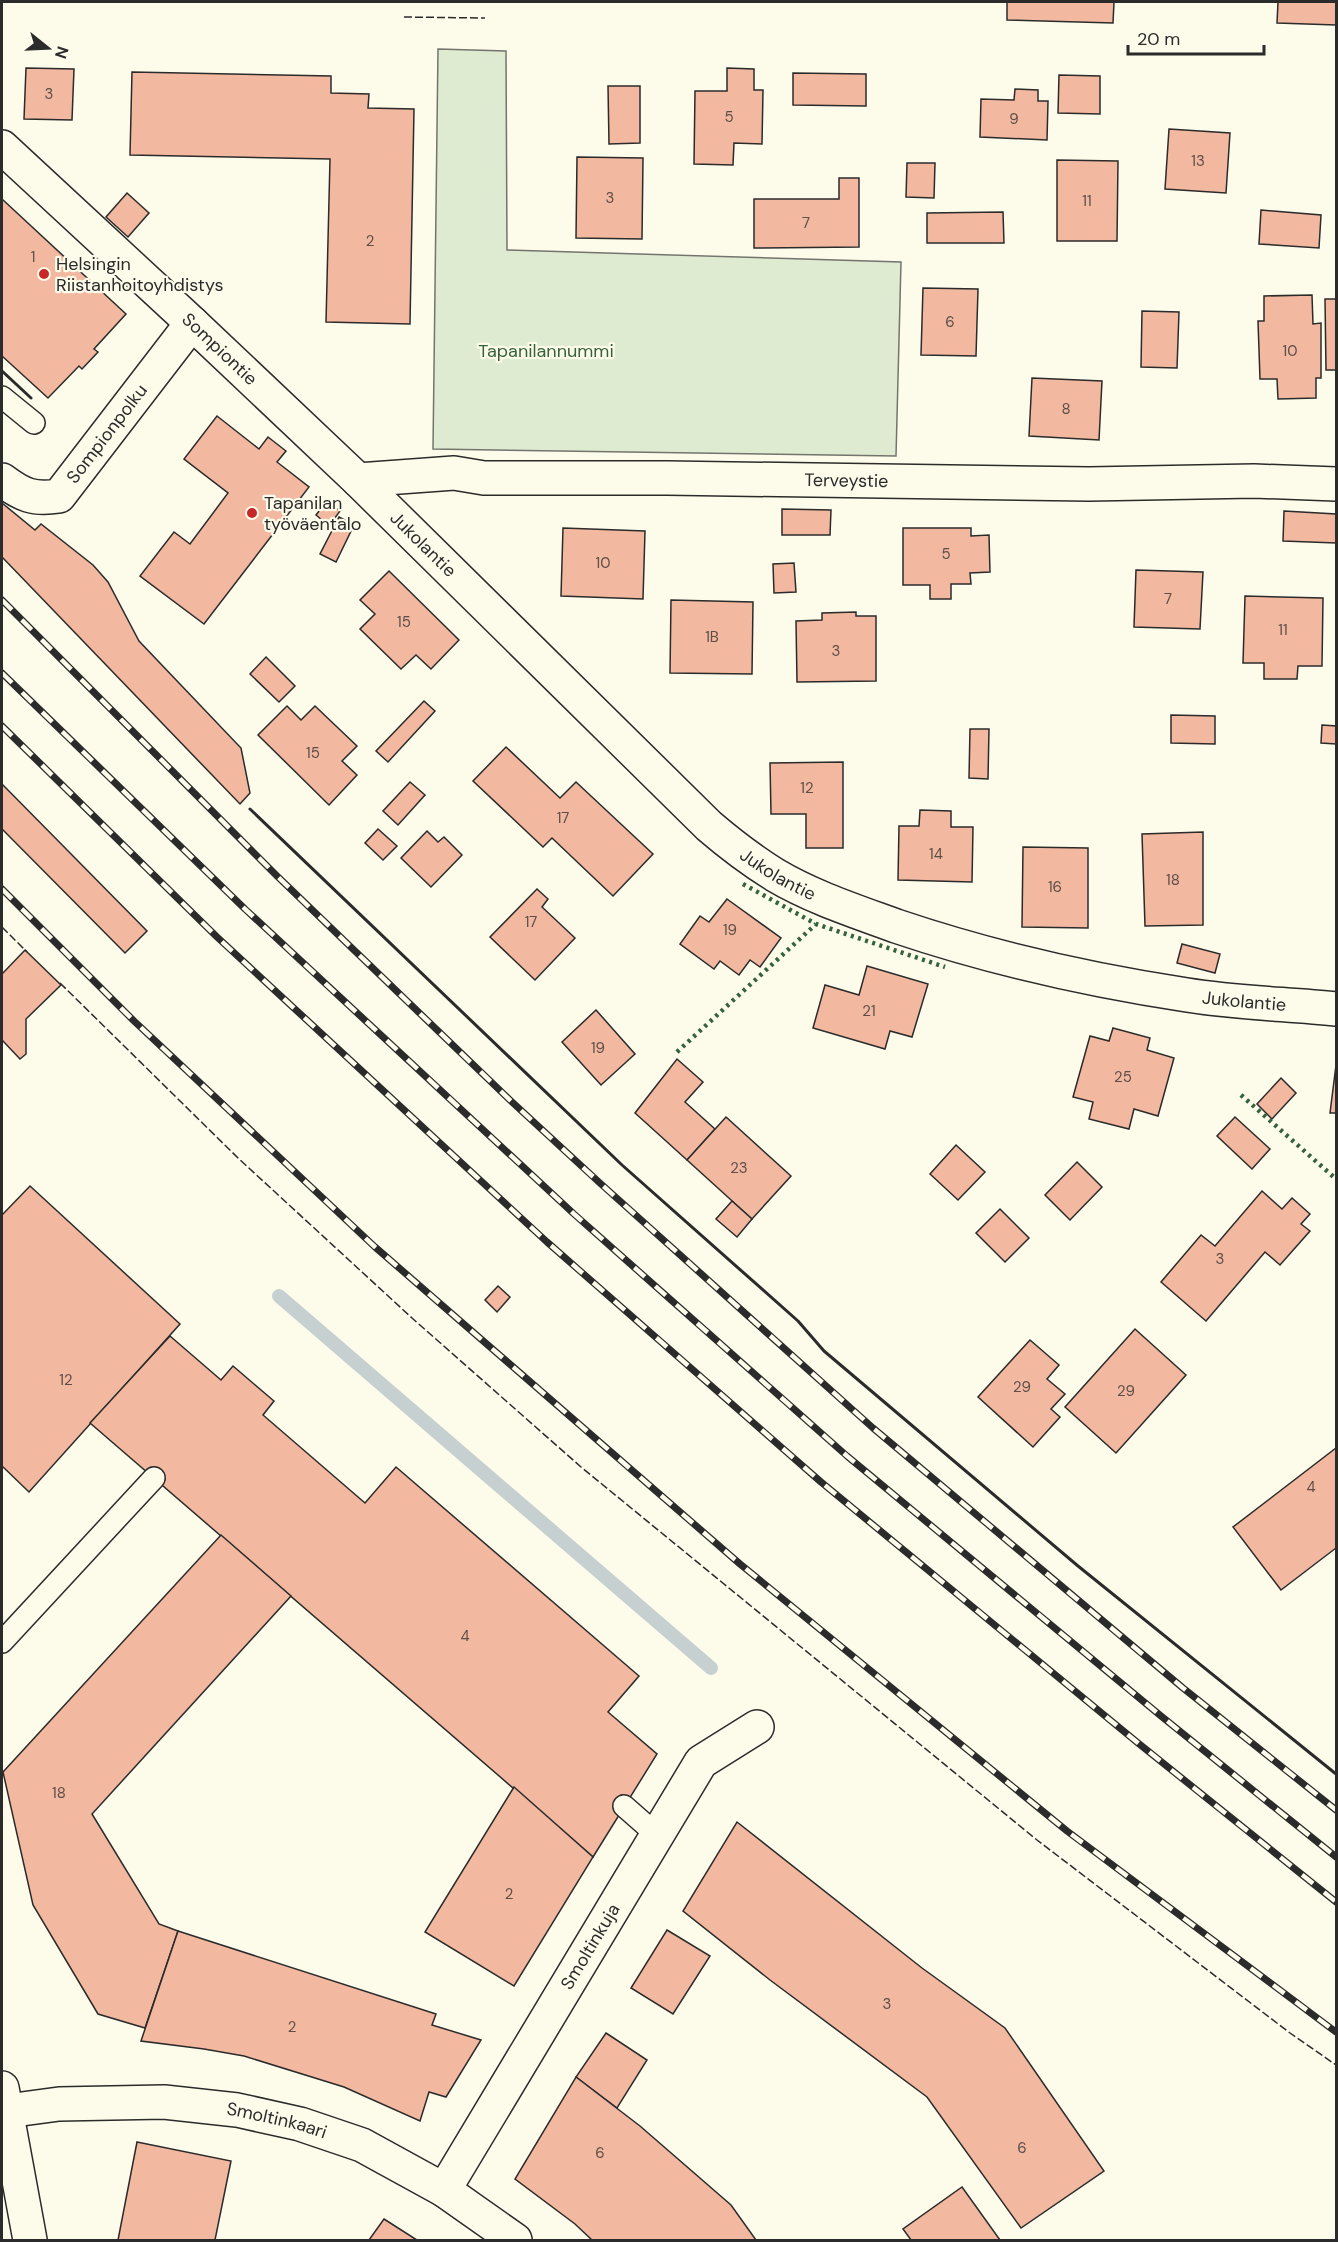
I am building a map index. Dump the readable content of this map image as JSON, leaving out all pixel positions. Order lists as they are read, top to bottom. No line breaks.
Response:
{"streets":{"street":["Sompiontie","Sompionpolku","Terveystie","Jukolantie","Smoltinkuja","Smoltinkaari"]},"crossings":[["Sompiontie","Sompionpolku"],["Sompiontie","Terveystie"],["Sompiontie","Jukolantie"],["Terveystie","Jukolantie"],["Smoltinkuja","Smoltinkaari"]],"parks":["Tapanilannummi"],"places":["Helsingin Riistanhoitoyhdistys","Tapanilan työväentalo"],"house_numbers":["3","5","9","13","3","11","7","2","1","6","10","8","5","10","7","15","11","1B","3","15","12","17","14","18","16","17","19","21","19","25","23","3","12","29","29","4","4","18","2","3","2","6","6"],"scale_bar":"20 m","north":"right"}
